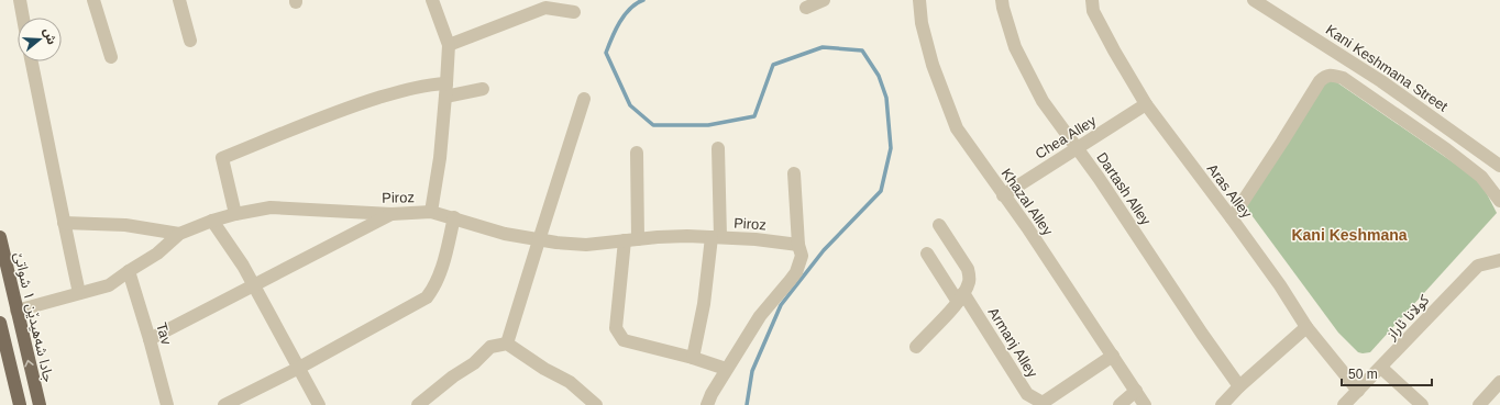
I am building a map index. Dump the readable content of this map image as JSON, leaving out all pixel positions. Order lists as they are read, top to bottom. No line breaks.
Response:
{"streets":{"main road":["جادا شەهیدێن ١ شواتێ"],"street":["Kani Keshmana Street","Chea Alley","Dartash Alley","Aras Alley","Piroz","Khazal Alley","کولانا ئاراز","Tav","Armanj Alley"]},"crossings":[["Chea Alley","Dartash Alley"],["Chea Alley","Aras Alley"],["Chea Alley","Khazal Alley"],["Aras Alley","کولانا ئاراز"],["Piroz","جادا شەهیدێن ١ شواتێ"],["Piroz","Tav"],["Khazal Alley","Armanj Alley"]],"districts":["Kani Keshmana"],"scale_bar":"50 m","north":"right"}
